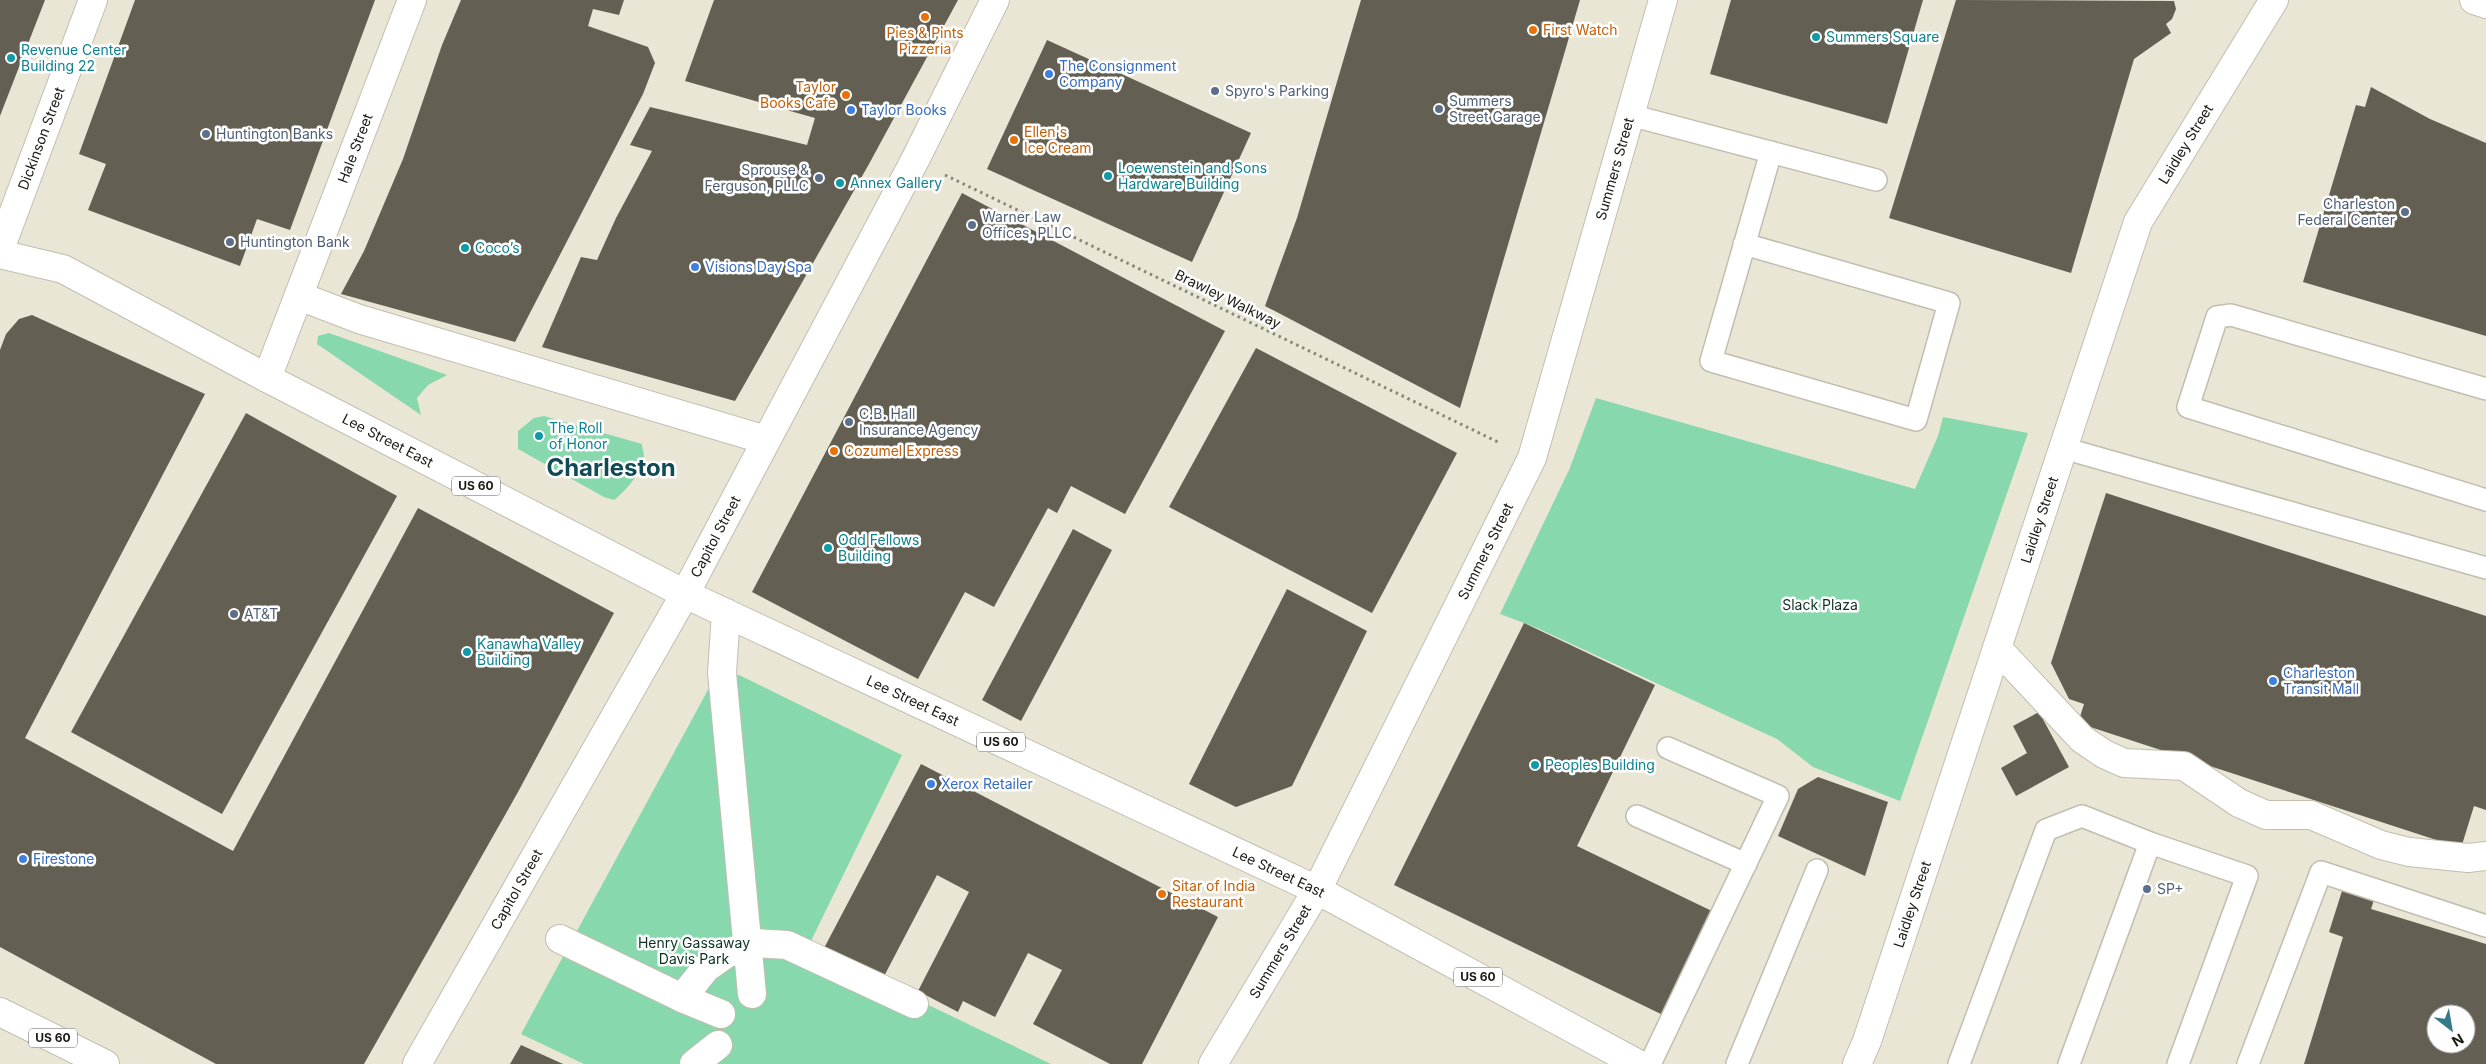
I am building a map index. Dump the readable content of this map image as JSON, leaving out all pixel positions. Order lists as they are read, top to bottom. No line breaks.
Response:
{"streets":{"street":["Dickinson Street","Laidley Street","Hale Street","Summers Street","Lee Street East","US 60","Capitol Street"],"path":["Brawley Walkway"]},"crossings":[["Summers Street","Brawley Walkway"],["Summers Street","Lee Street East"],["Brawley Walkway","Capitol Street"],["Lee Street East","Capitol Street"]],"districts":["Charleston"],"parks":["Slack Plaza","Henry Gassaway Davis Park"],"places":["Pies & Pints Pizzeria","First Watch","Summers Square","Revenue Center Building 22","The Consignment Company","Spyro's Parking","Taylor Books Cafe","Summers Street Garage","Taylor Books","Huntington Banks","Ellen's Ice Cream","Loewenstein and Sons Hardware Building","Sprouse & Ferguson, PLLC","Annex Gallery","Charleston Federal Center","Warner Law Offices, PLLC","Huntington Bank","Coco’s","Visions Day Spa","C.B. Hall Insurance Agency","The Roll of Honor","Cozumel Express","Odd Fellows Building","AT&T","Kanawha Valley Building","Charleston Transit Mall","Peoples Building","Xerox Retailer","Firestone","SP+","Sitar of India Restaurant"],"north":"bottom right"}
